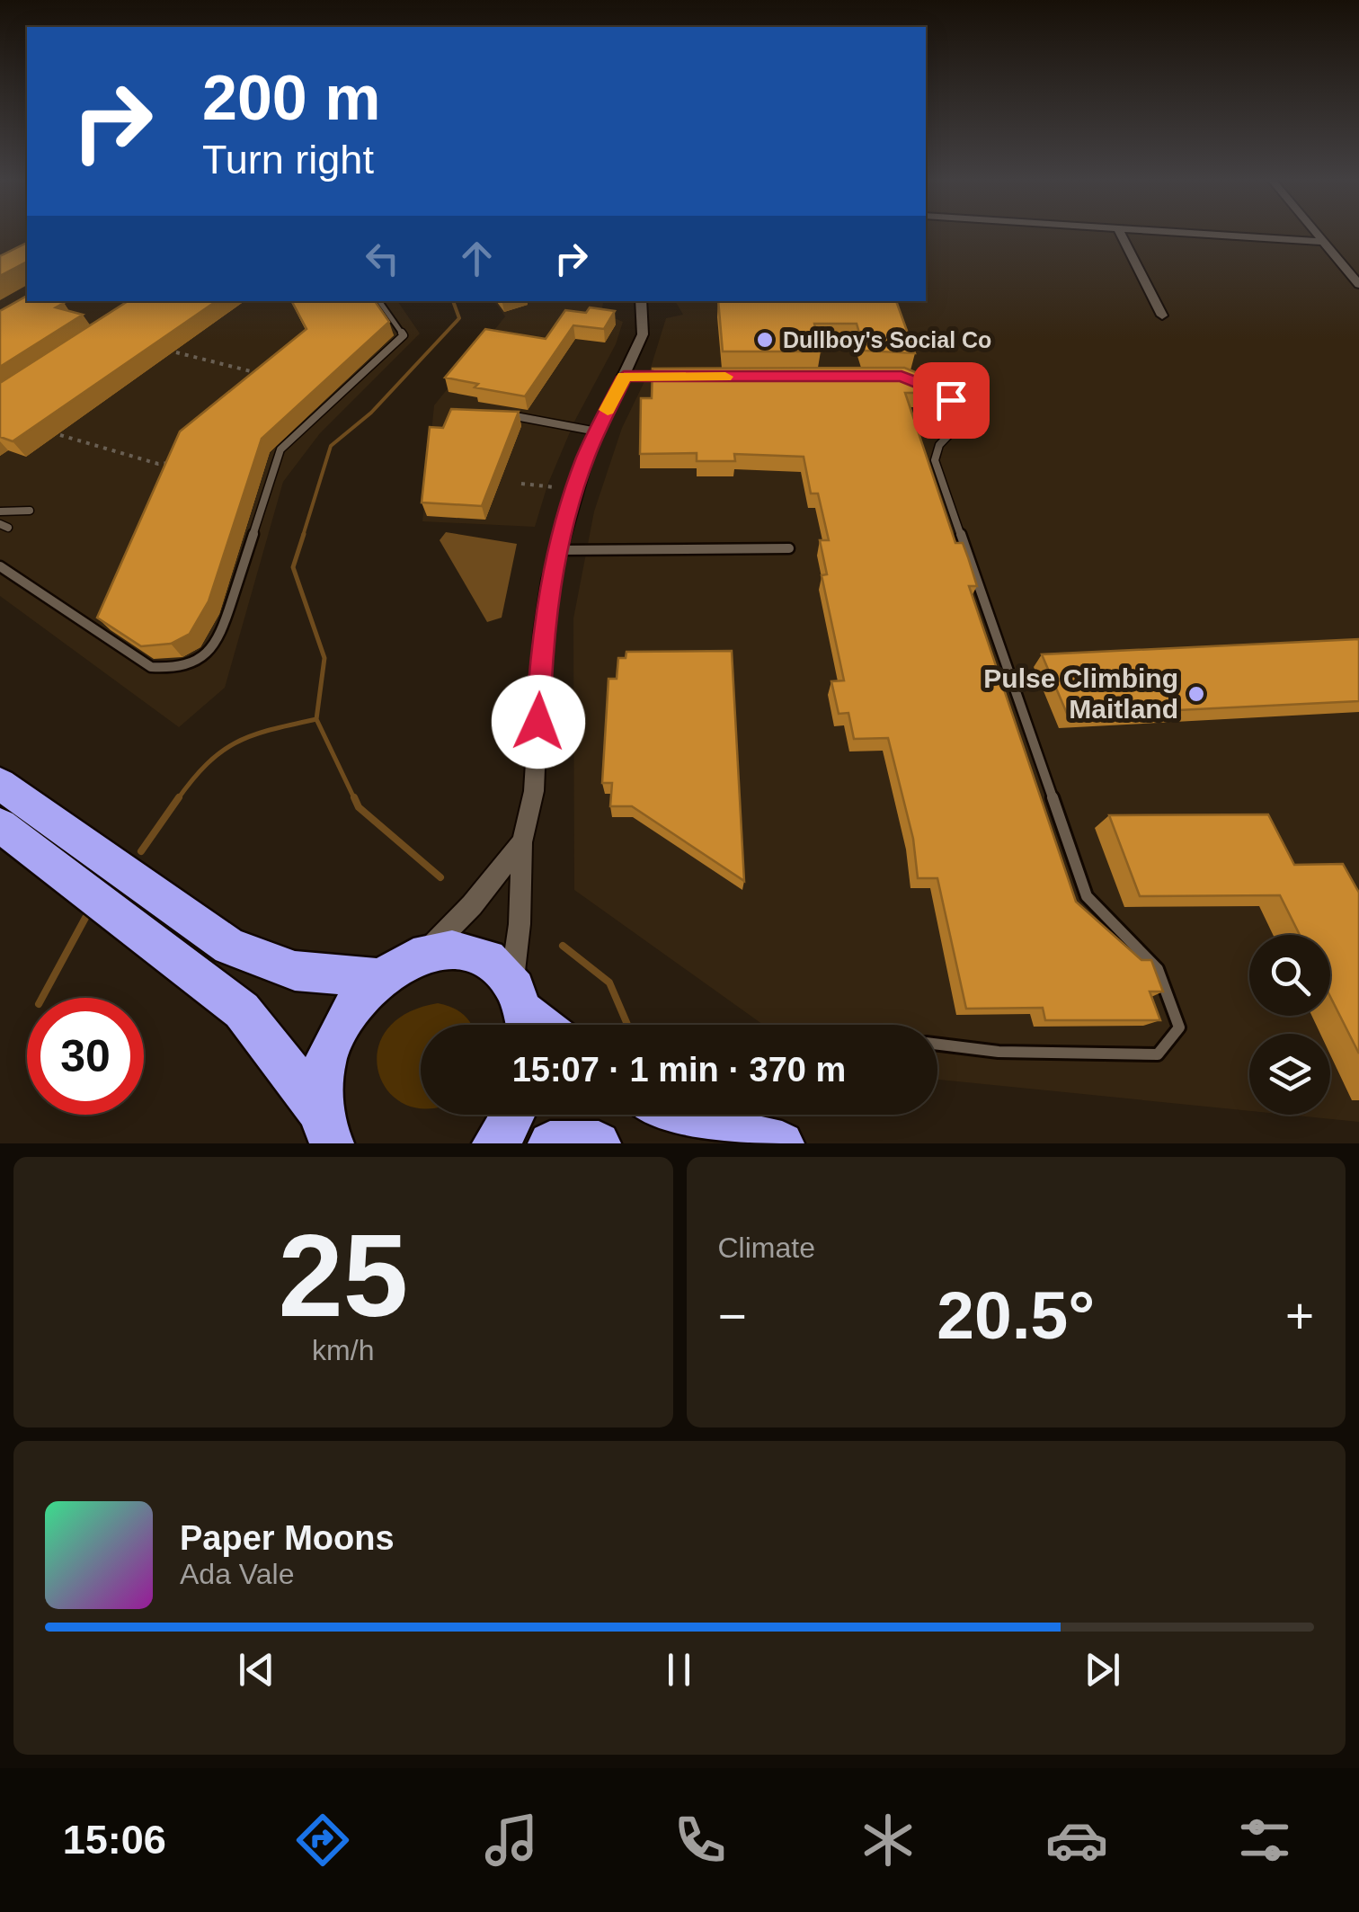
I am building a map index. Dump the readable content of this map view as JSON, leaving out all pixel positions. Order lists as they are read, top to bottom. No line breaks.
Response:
{"places":["Dullboy's Social Co","Pulse Climbing Maitland"],"page":{"turn":["200 m","Turn right"],"limit":"30","trip":"15:07 · 1 min · 370 m","tile":[["25","km/h"],"Climate"],"heat":["−","20.5°","+"],"song":["Paper Moons","Ada Vale"],"tabs":"15:06"}}
